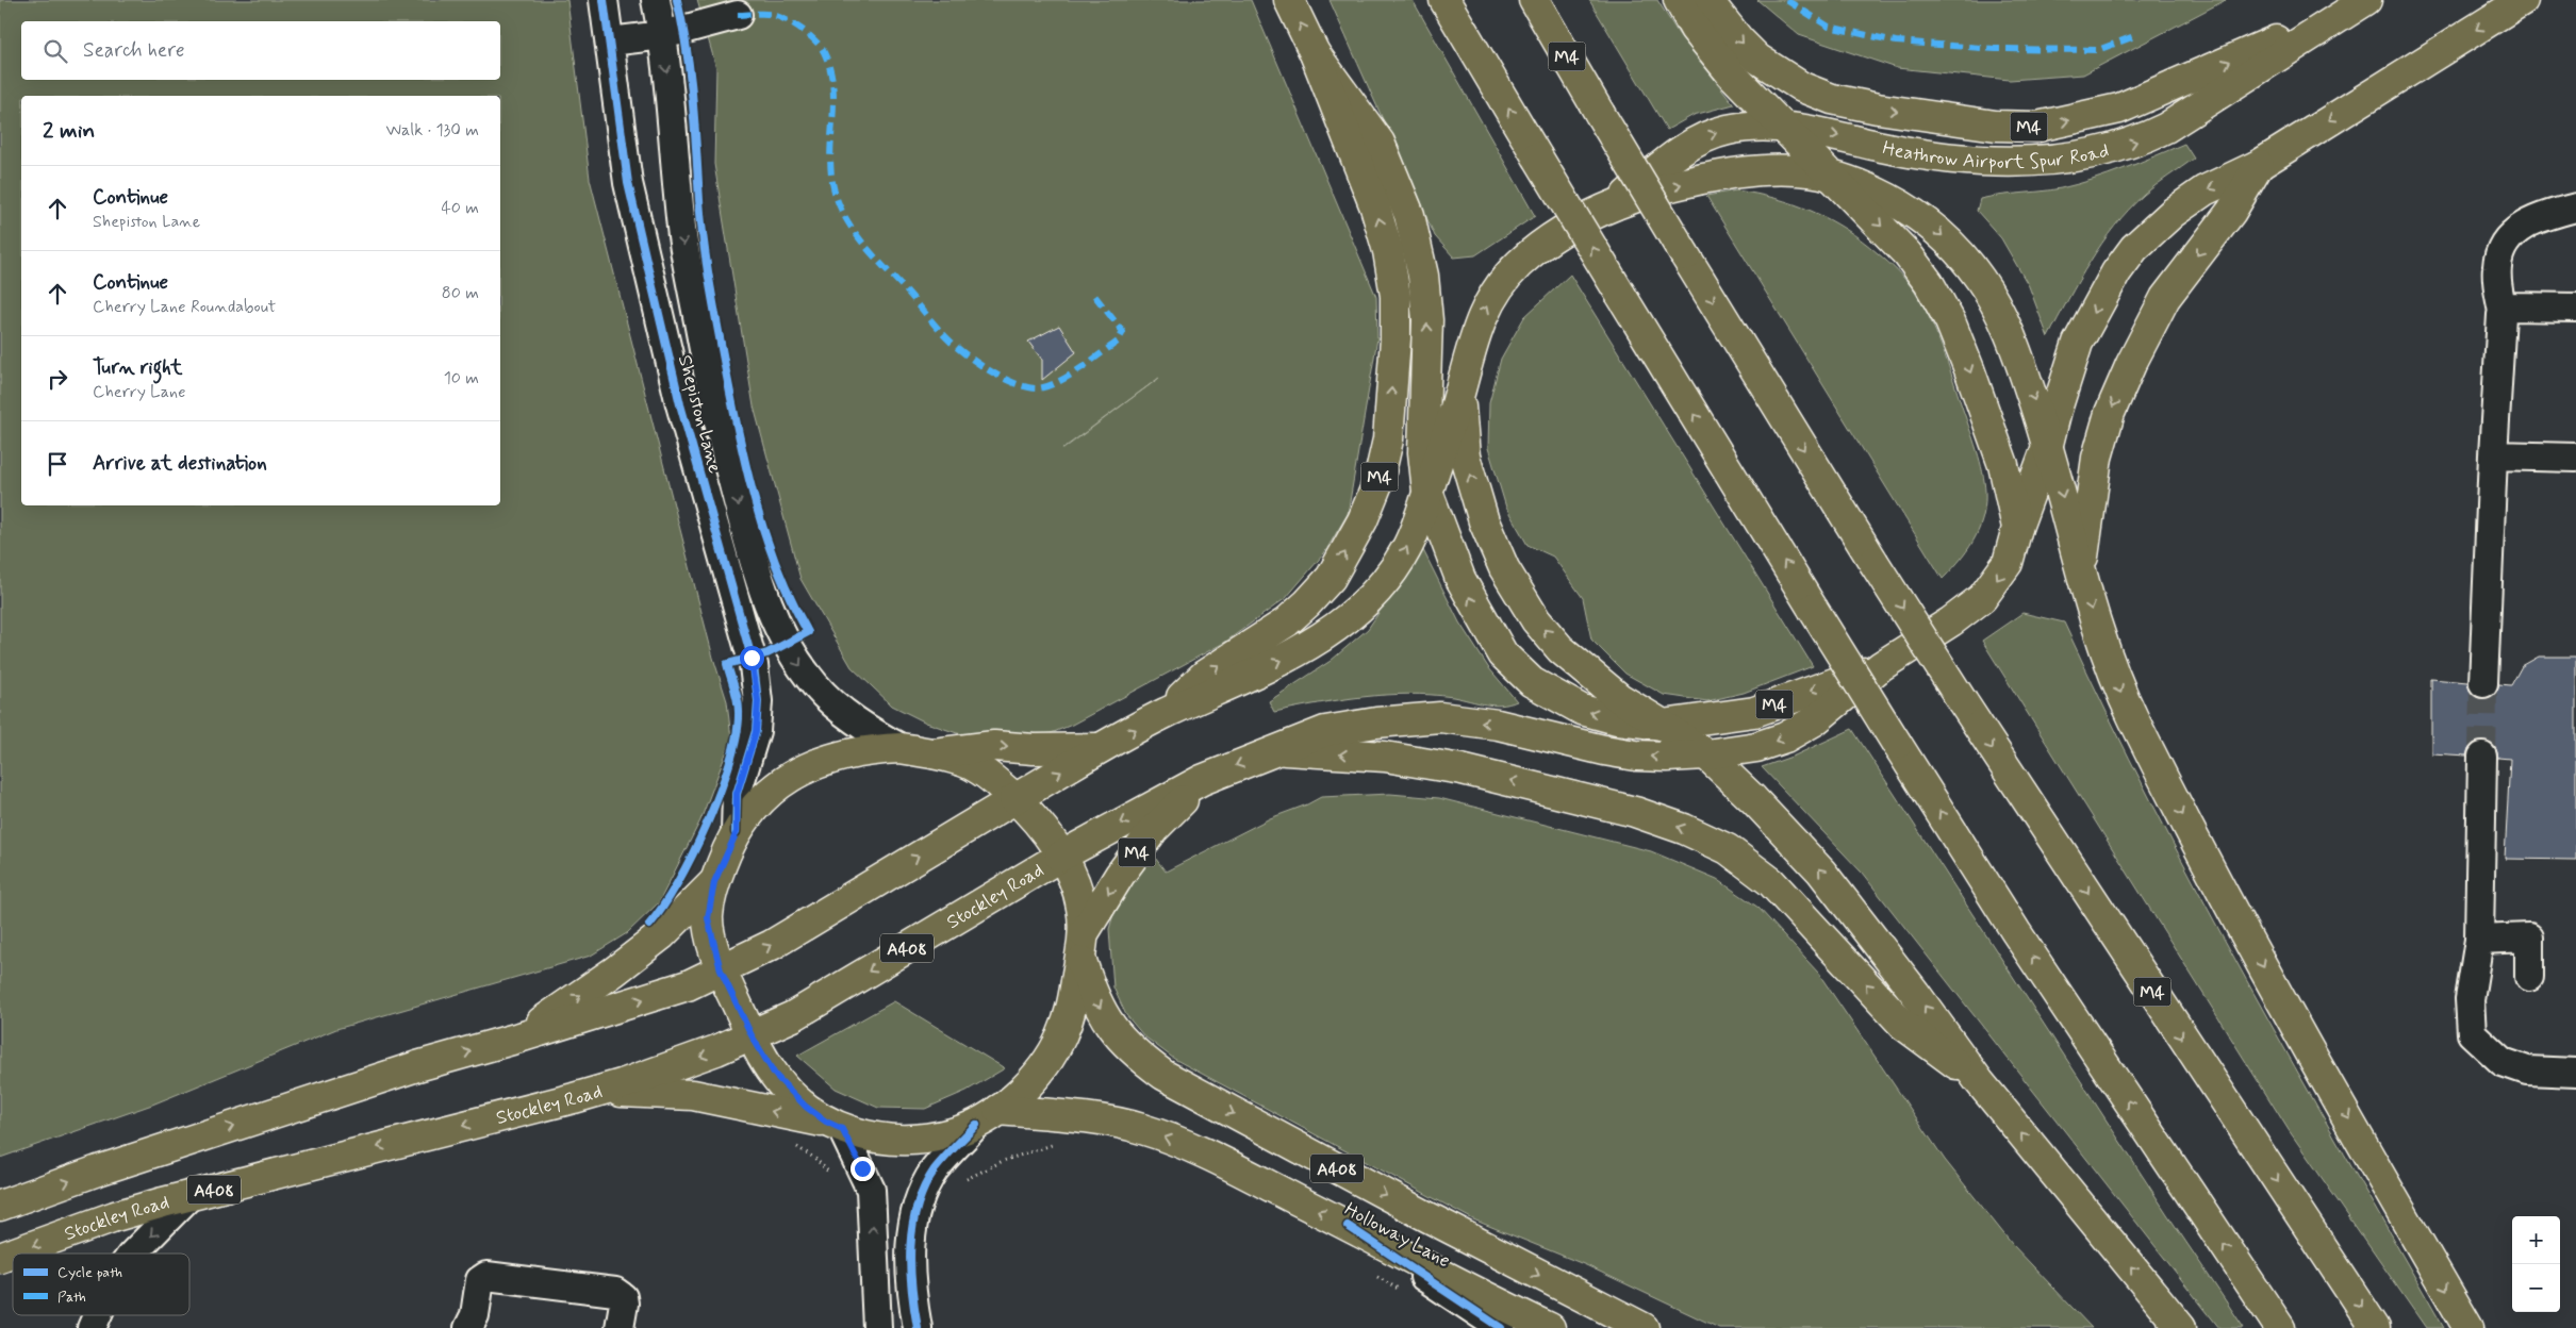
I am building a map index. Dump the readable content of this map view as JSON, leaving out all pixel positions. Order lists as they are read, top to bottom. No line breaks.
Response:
{"streets":{"main road":["M4","Heathrow Airport Spur Road","Stockley Road","A408","Holloway Lane"],"street":["Shepiston Lane"]},"crossings":[["M4","Heathrow Airport Spur Road"],["M4","Stockley Road"],["M4","A408"],["M4","Holloway Lane"],["Shepiston Lane","A408"],["Stockley Road","A408"],["A408","Holloway Lane"]],"legend":["Cycle path","Path"],"page":{"search":"Search here","heading":["2 min","Walk · 130 m"],"list":[["Continue","Shepiston Lane","40 m"],["Continue","Cherry Lane Roundabout","80 m"],["Turn right","Cherry Lane","10 m"],"Arrive at destination"],"map_buttons":["+","−"]}}
